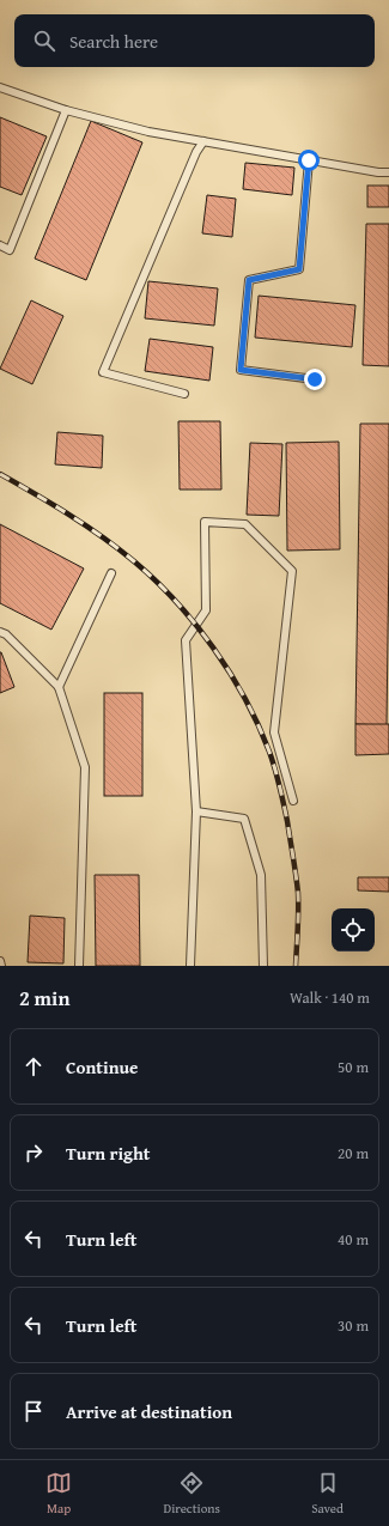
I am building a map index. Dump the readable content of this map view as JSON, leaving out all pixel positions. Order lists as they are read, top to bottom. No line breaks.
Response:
{"page":{"search":"Search here","heading":["2 min","Walk · 140 m"],"list":[["Continue","50 m"],["Turn right","20 m"],["Turn left","40 m"],["Turn left","30 m"],"Arrive at destination"],"nav":["Map","Directions","Saved"]}}
